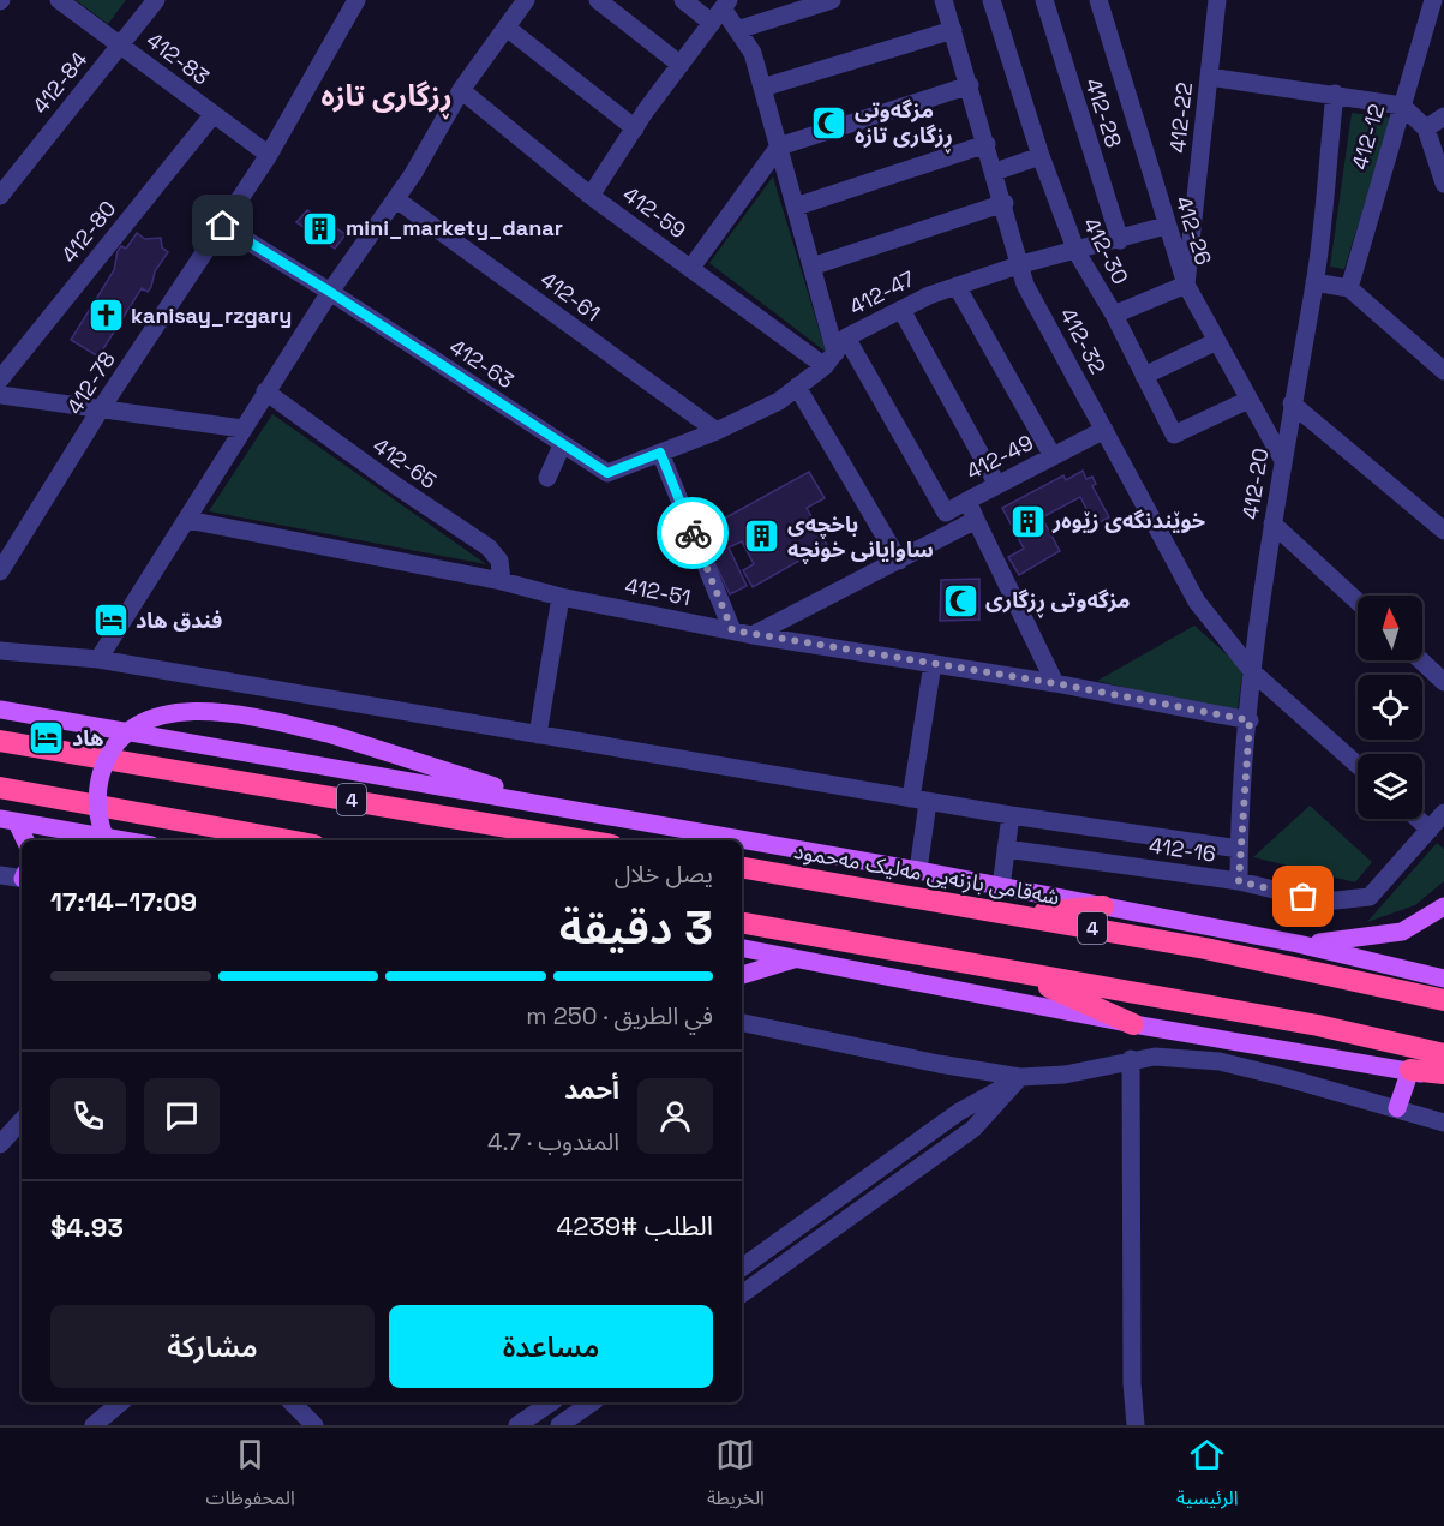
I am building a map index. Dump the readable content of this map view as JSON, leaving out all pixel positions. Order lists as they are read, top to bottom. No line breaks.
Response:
{"streets":{"highway":["4","شەقامی بازنەیی مەلیک مەحمود"],"street":["412-83","412-84","412-28","412-22","412-12","412-59","412-26","412-80","412-30","412-47","412-61","412-32","412-63","412-78","412-49","412-65","412-20","412-51","412-16"]},"crossings":[["412-83","412-84"],["412-83","412-80"],["412-83","412-78"],["412-28","412-47"],["412-22","412-26"],["412-59","412-47"],["412-26","412-30"],["412-26","412-47"],["412-26","412-20"],["412-30","412-47"],["412-47","412-61"],["412-47","412-32"],["412-47","412-63"],["412-32","412-49"],["412-32","412-20"],["412-49","412-51"],["412-65","412-51"],["412-20","412-51"],["412-20","412-16"]],"districts":["ڕزگاری تازە"],"places":{"mosque":["مزگەوتی ڕزگاری تازە","مزگەوتی ڕزگاری"],"building":["mini_markety_danar","خوێندنگەی زێوەر","باخچەی ساوایانی خونچە"],"church":["kanisay_rzgary"],"hotel":["فندق هاد","هاد"]},"north":"top","page":{"heading":["3 دقيقة","يصل خلال","17:09–17:14"],"panel":["أحمد","المندوب · 4.7","الطلب #4239","$4.93"],"bar":"في الطريق · 250 m","buttons":["مساعدة","مشاركة"],"tabs":["الرئيسية","الخريطة","المحفوظات"]}}
